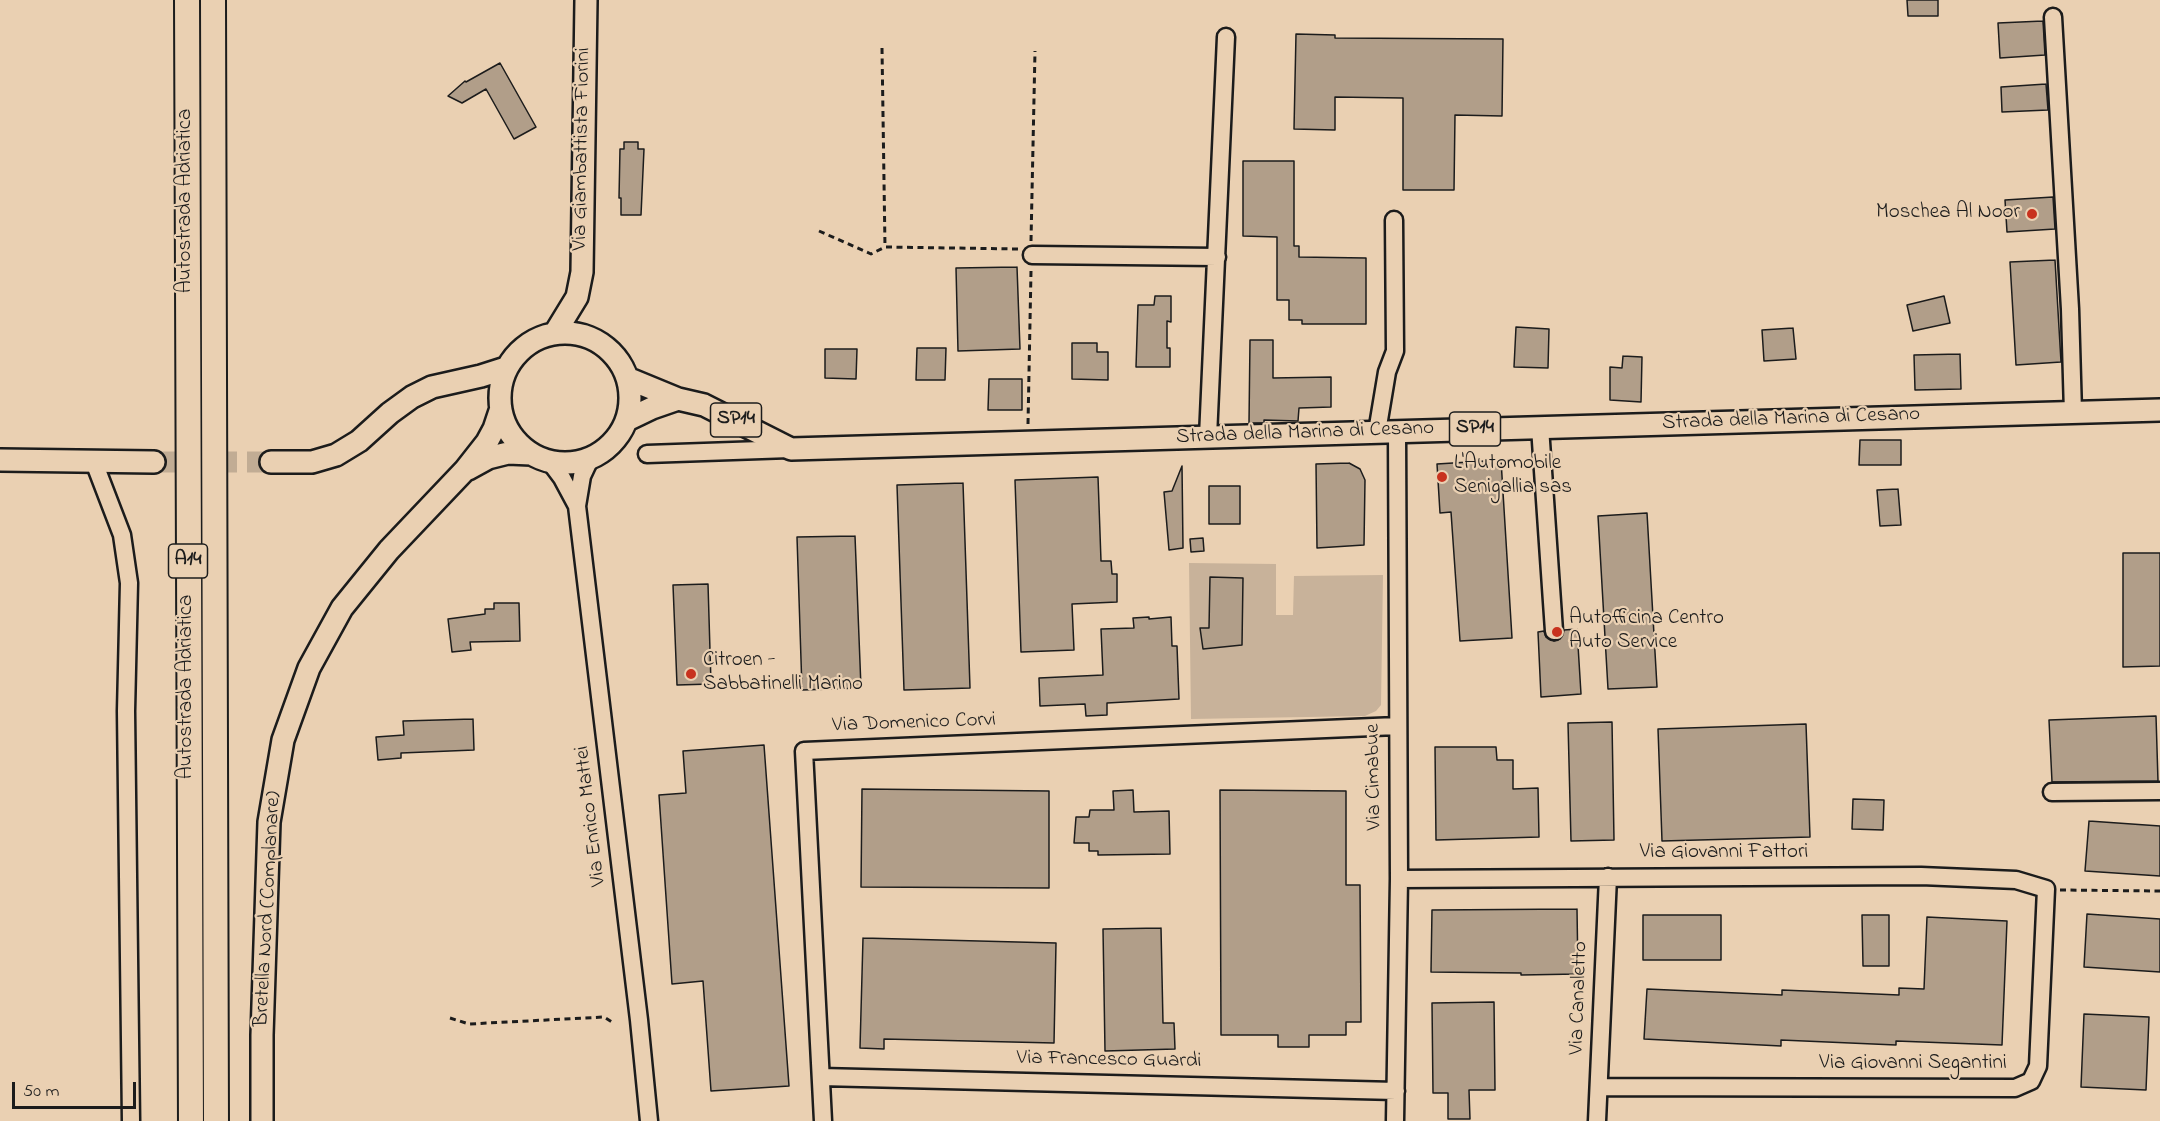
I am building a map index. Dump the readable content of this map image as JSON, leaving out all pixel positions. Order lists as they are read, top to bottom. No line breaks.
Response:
{"streets":{"highway":["Autostrada Adriatica","A14"],"main road":["Via Giambattista Fiorini","SP14","Strada della Marina di Cesano","Bretella Nord (Complanare)"],"street":["Via Domenico Corvi","Via Cimabue","Via Enrico Mattei","Via Giovanni Fattori","Via Canaletto","Via Francesco Guardi","Via Giovanni Segantini"]},"crossings":[["Via Giambattista Fiorini","Strada della Marina di Cesano"],["Via Giambattista Fiorini","Via Enrico Mattei"],["Via Giambattista Fiorini","Bretella Nord (Complanare)"],["Strada della Marina di Cesano","Via Cimabue"],["Strada della Marina di Cesano","Via Enrico Mattei"],["Strada della Marina di Cesano","Bretella Nord (Complanare)"],["Via Domenico Corvi","Via Cimabue"],["Via Domenico Corvi","Via Francesco Guardi"],["Via Cimabue","Via Giovanni Fattori"],["Via Cimabue","Via Francesco Guardi"],["Via Enrico Mattei","Bretella Nord (Complanare)"],["Via Giovanni Fattori","Via Canaletto"],["Via Giovanni Fattori","Via Giovanni Segantini"],["Via Canaletto","Via Giovanni Segantini"]],"places":["Moschea Al Noor","L'Automobile Senigallia sas","Autofficina Centro Auto Service","Citroen - Sabbatinelli Marino"],"scale_bar":"50 m"}
